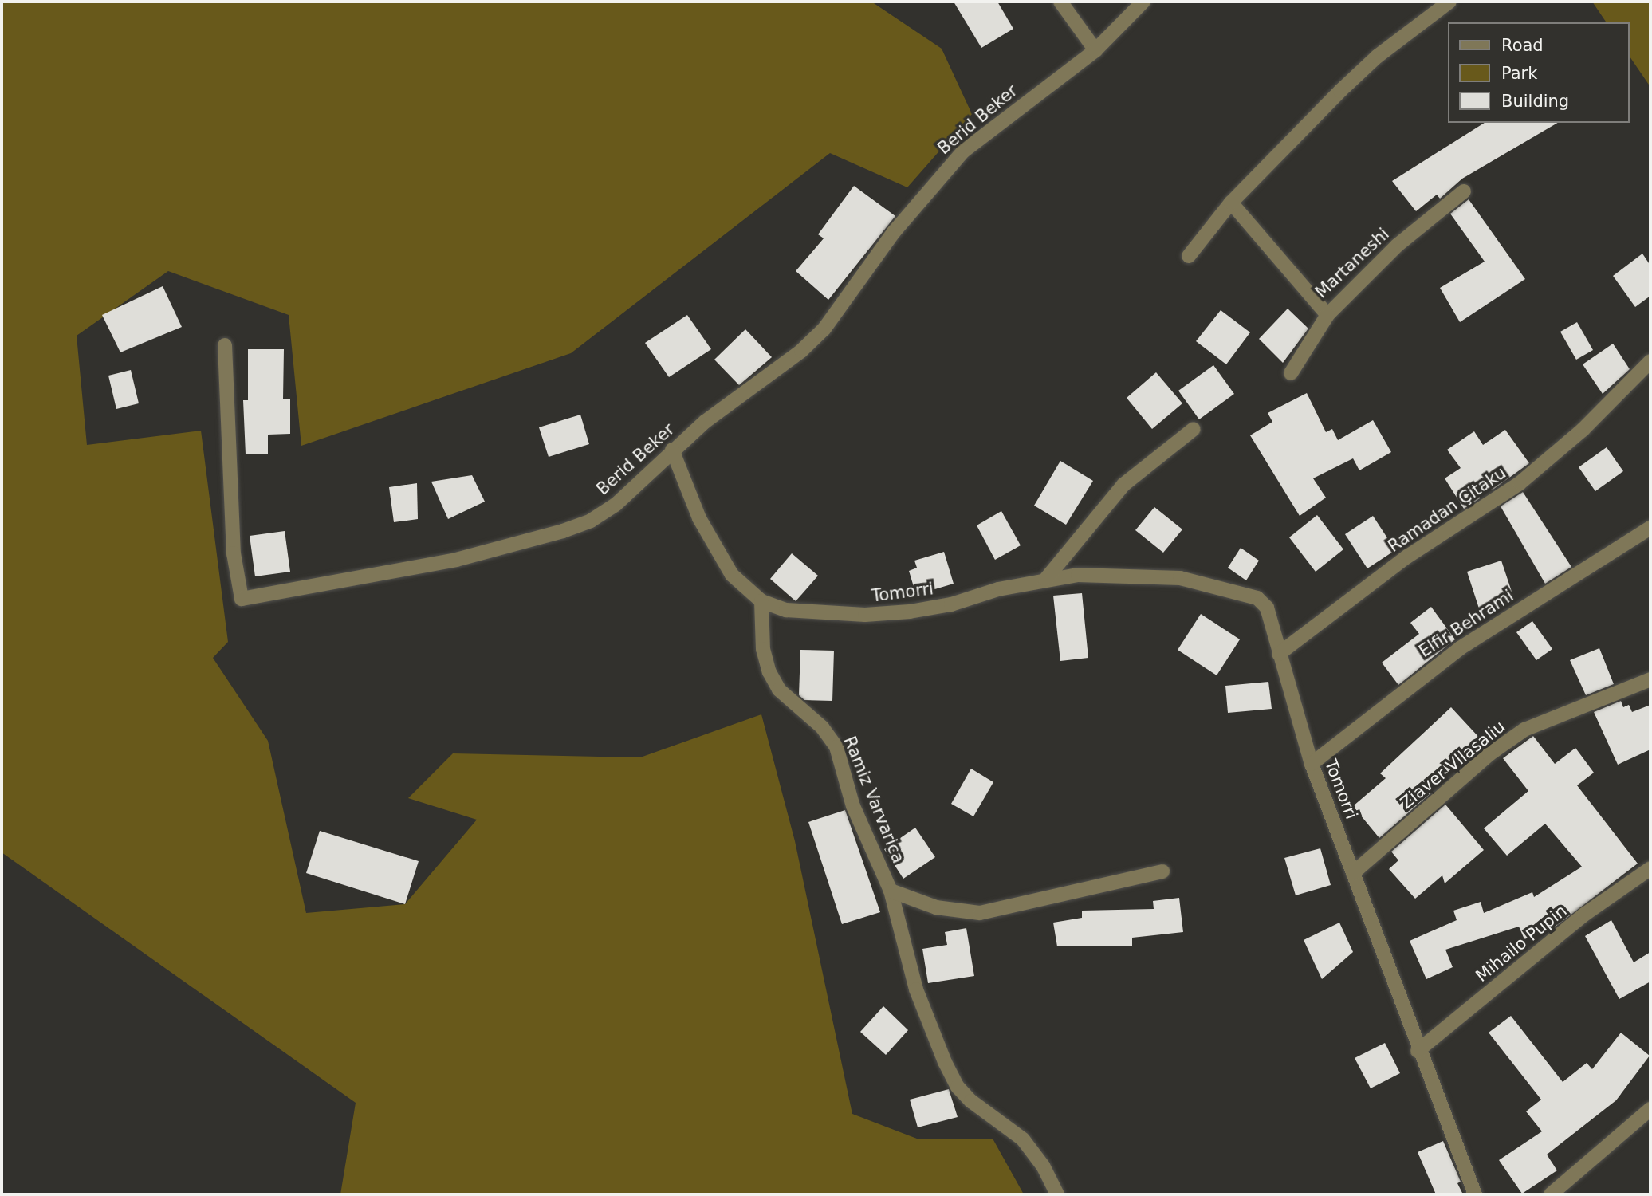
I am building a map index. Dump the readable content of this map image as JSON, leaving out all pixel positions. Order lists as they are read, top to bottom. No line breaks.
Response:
{"streets":{"street":["Berid Beker","Martaneshi","Ramadan Çitaku","Tomorri","Elfir Behrami","Ziaver Vllasaliu","Ramiz Varvarica","Mihailo Pupin"]},"crossings":[["Ramadan Çitaku","Tomorri"],["Tomorri","Elfir Behrami"],["Tomorri","Ziaver Vllasaliu"],["Tomorri","Ramiz Varvarica"],["Tomorri","Mihailo Pupin"]],"legend":["Road","Park","Building"]}
